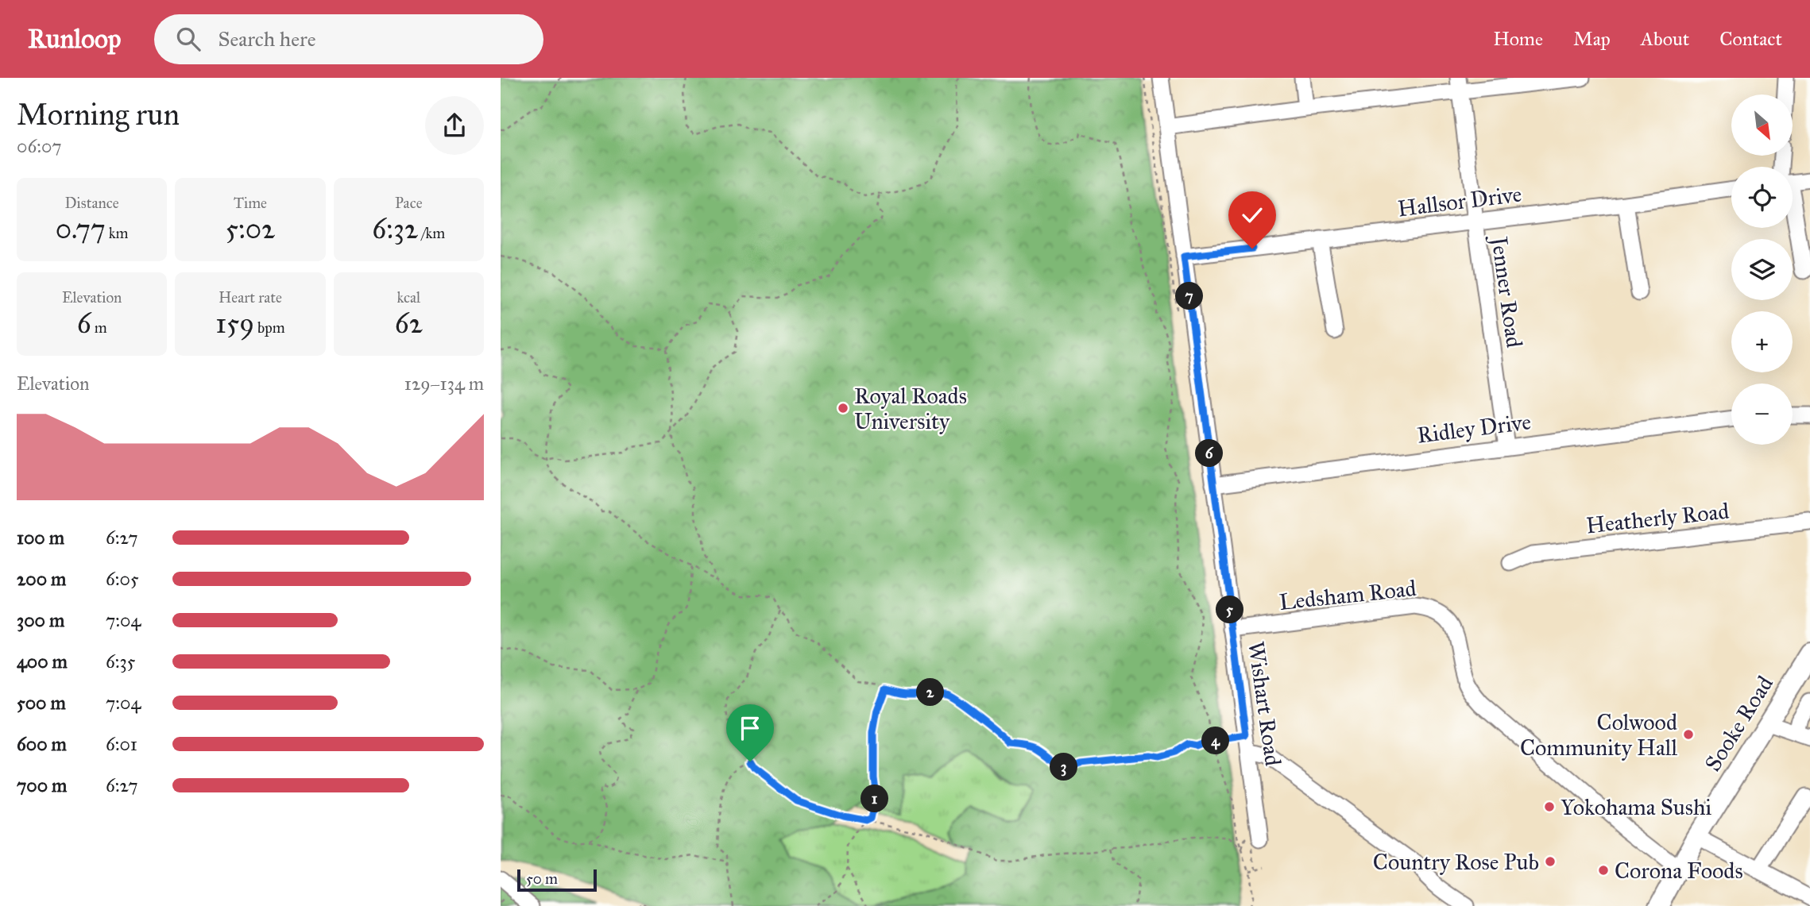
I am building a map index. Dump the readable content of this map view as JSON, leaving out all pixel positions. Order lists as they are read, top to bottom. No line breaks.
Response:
{"streets":{"main road":["Sooke Road"],"street":["Hallsor Drive","Jenner Road","Ridley Drive","Heatherly Road","Ledsham Road","Wishart Road"]},"crossings":[["Hallsor Drive","Jenner Road"],["Hallsor Drive","Wishart Road"],["Jenner Road","Ridley Drive"],["Ridley Drive","Wishart Road"],["Ledsham Road","Wishart Road"],["Ledsham Road","Sooke Road"]],"places":["Royal Roads University","Colwood Community Hall","Yokohama Sushi","Country Rose Pub","Corona Foods"],"scale_bar":"50 m","north":"bottom right","page":{"header":"Runloop","search":"Search here","nav":["Home","Map","About","Contact"],"heading":["Morning run","06:07"],"map_buttons":["+","−"],"stats":[["Distance","0.77 km"],["Time","5:02"],["Pace","6:32 /km"],["Elevation","6 m"],["Heart rate","159 bpm"],["kcal","62"]],"pins":["7","6","5","2","4","3","1"],"chart":["Elevation","129–134 m"],"list":[{"name":"100 m","note":"6:27"},{"name":"200 m","note":"6:05"},{"name":"300 m","note":"7:04"},{"name":"400 m","note":"6:35"},{"name":"500 m","note":"7:04"},{"name":"600 m","note":"6:01"},{"name":"700 m","note":"6:27"}],"scale":"50 m"}}
